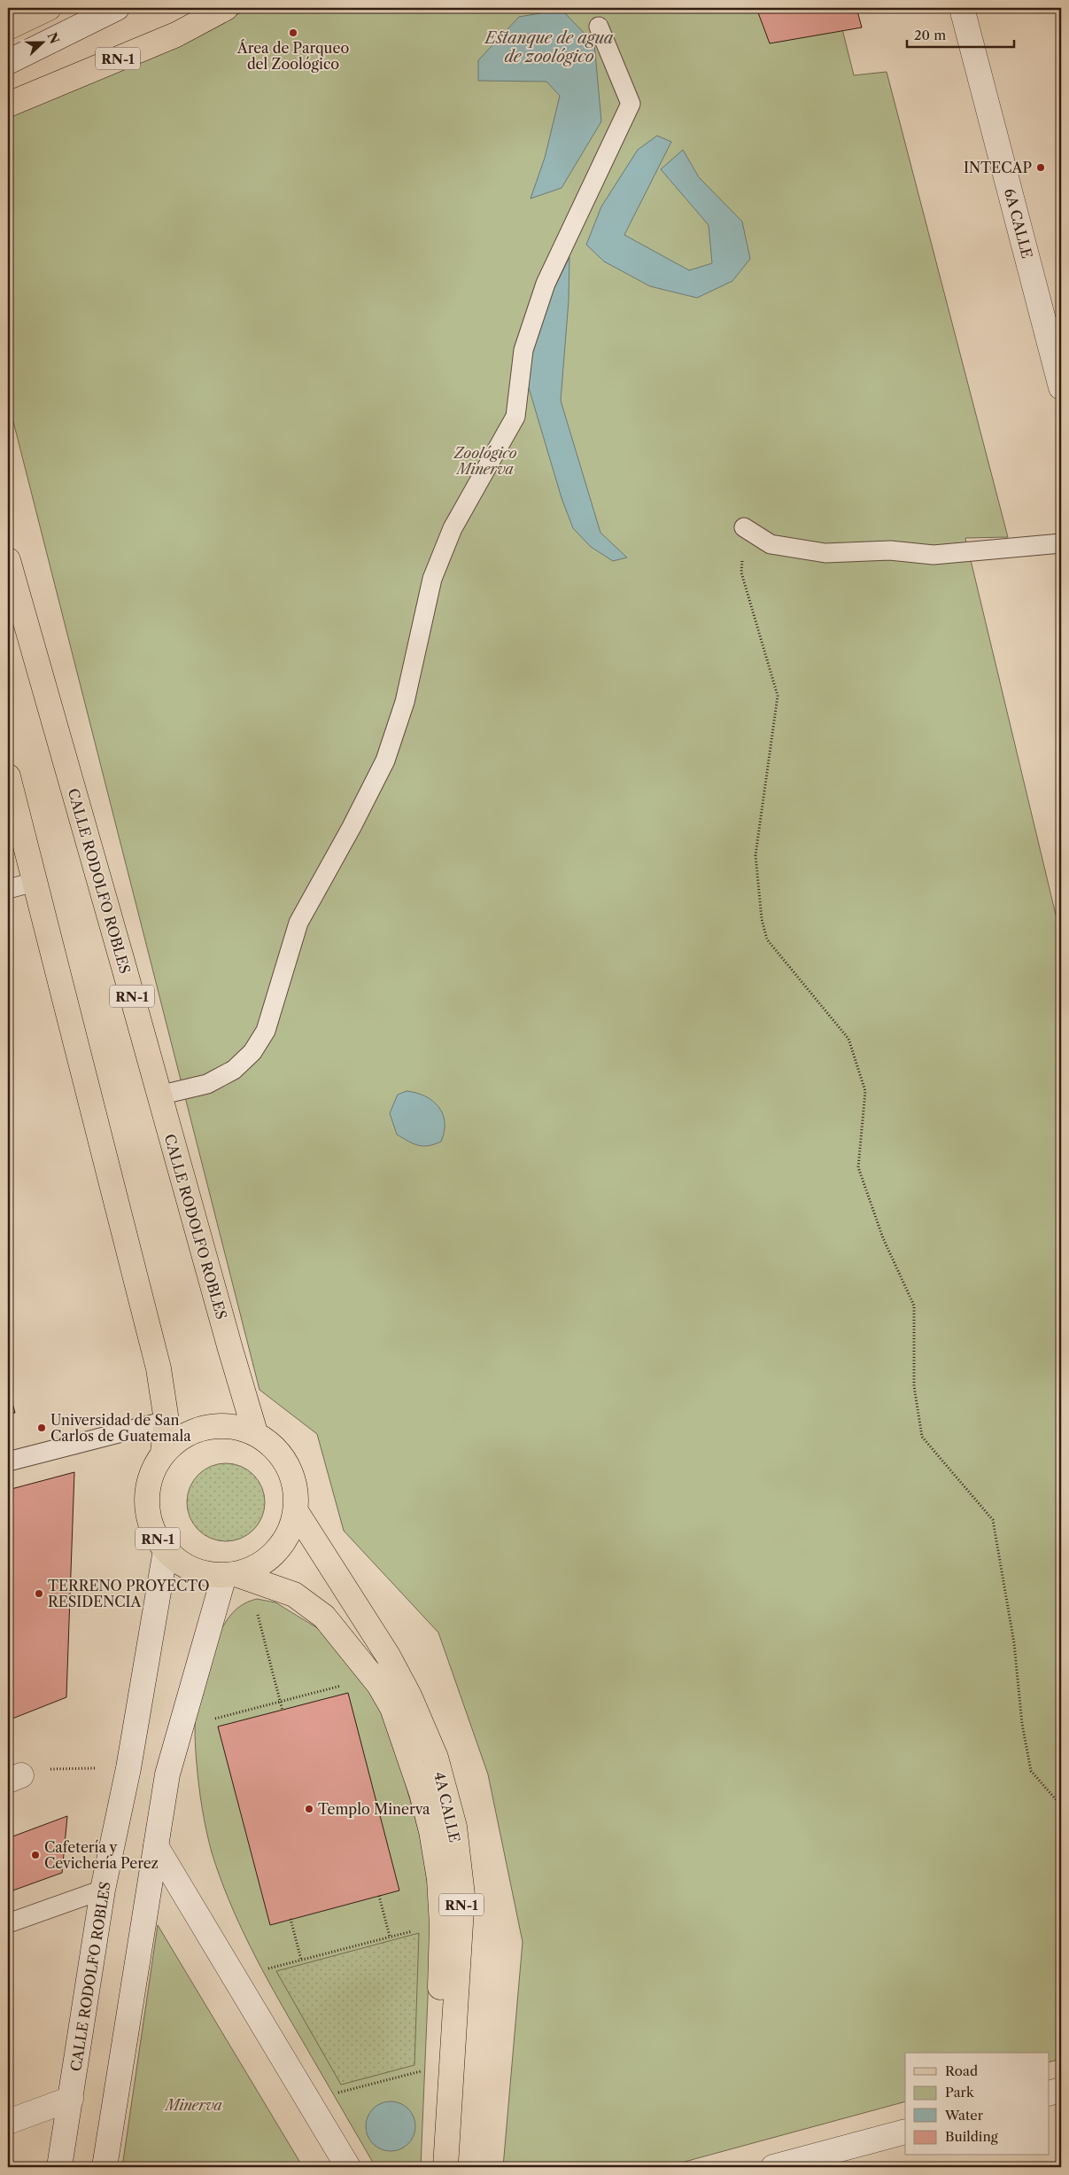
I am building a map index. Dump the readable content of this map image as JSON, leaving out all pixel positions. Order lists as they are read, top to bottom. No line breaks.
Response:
{"streets":{"main road":["RN-1","6A CALLE","CALLE RODOLFO ROBLES","4A CALLE"]},"crossings":[["RN-1","CALLE RODOLFO ROBLES"],["RN-1","4A CALLE"],["CALLE RODOLFO ROBLES","4A CALLE"]],"water":["Estanque de agua de zoológico"],"parks":["Zoológico Minerva","Minerva"],"places":["Área de Parqueo del Zoológico","INTECAP","Universidad de San Carlos de Guatemala","TERRENO PROYECTO RESIDENCIA","Templo Minerva","Cafetería y Cevichería Perez"],"legend":["Road","Park","Water","Building"],"scale_bar":"20 m","north":"right"}
